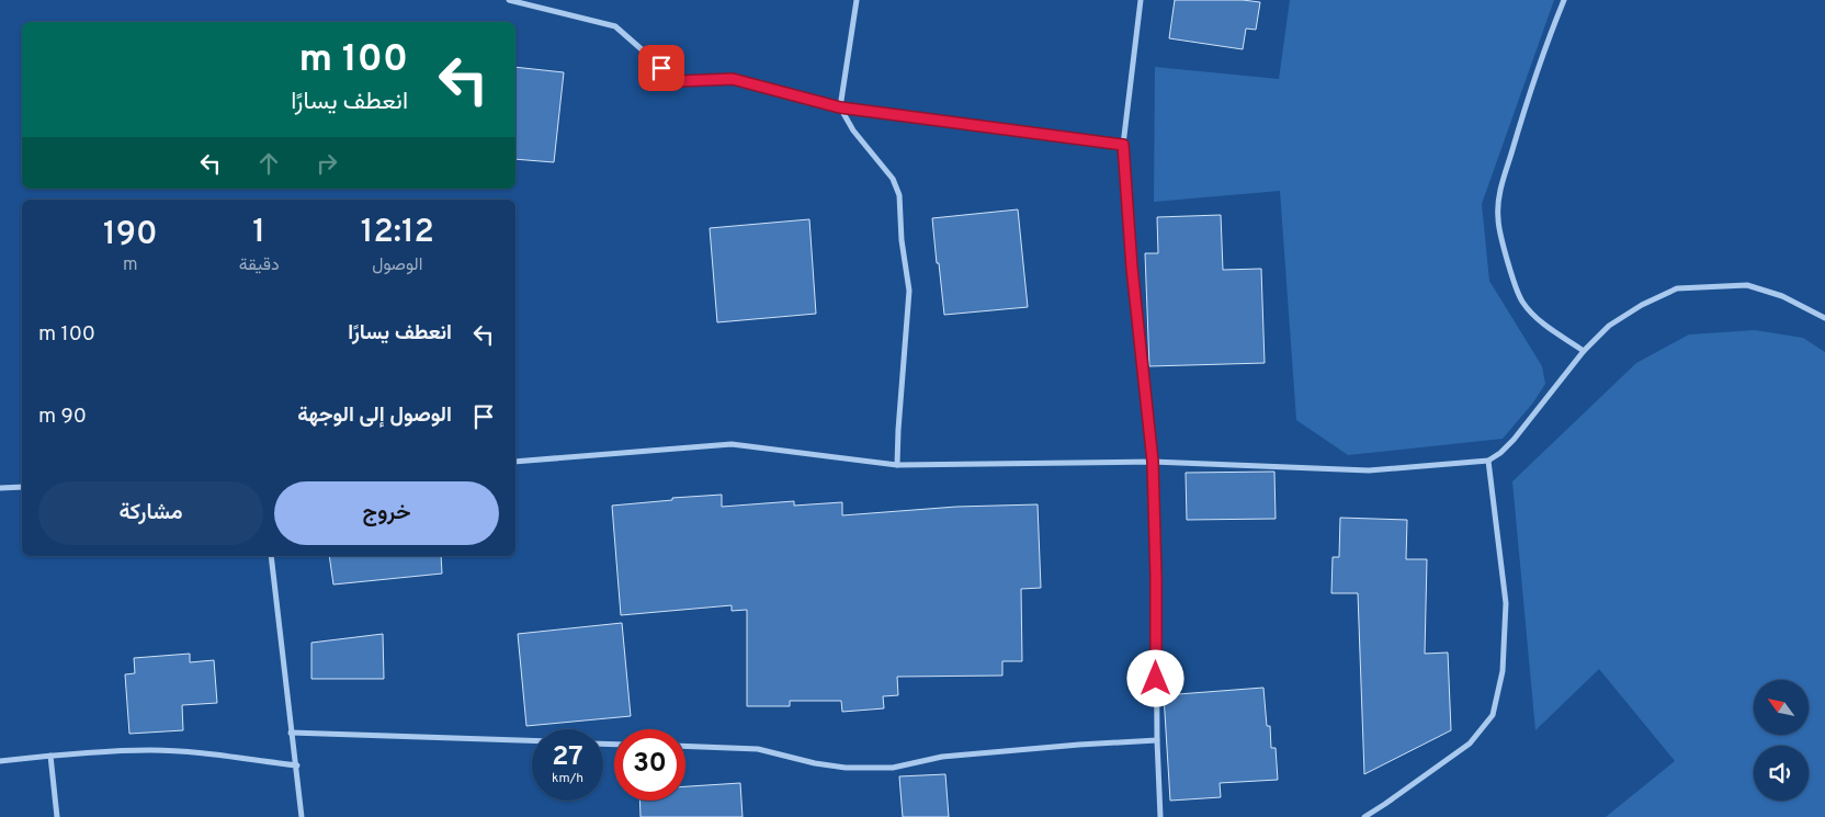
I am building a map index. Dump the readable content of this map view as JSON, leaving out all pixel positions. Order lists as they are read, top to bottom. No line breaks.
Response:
{"north":"top left","page":{"turn":["100 m","انعطف يسارًا"],"eta":["12:12","الوصول","1","دقيقة","190","m"],"list":[{"name":"انعطف يسارًا","value":"100 m"},{"name":"الوصول إلى الوجهة","value":"90 m"}],"buttons":["خروج","مشاركة"],"speed":"27 km/h","limit":"30"}}
